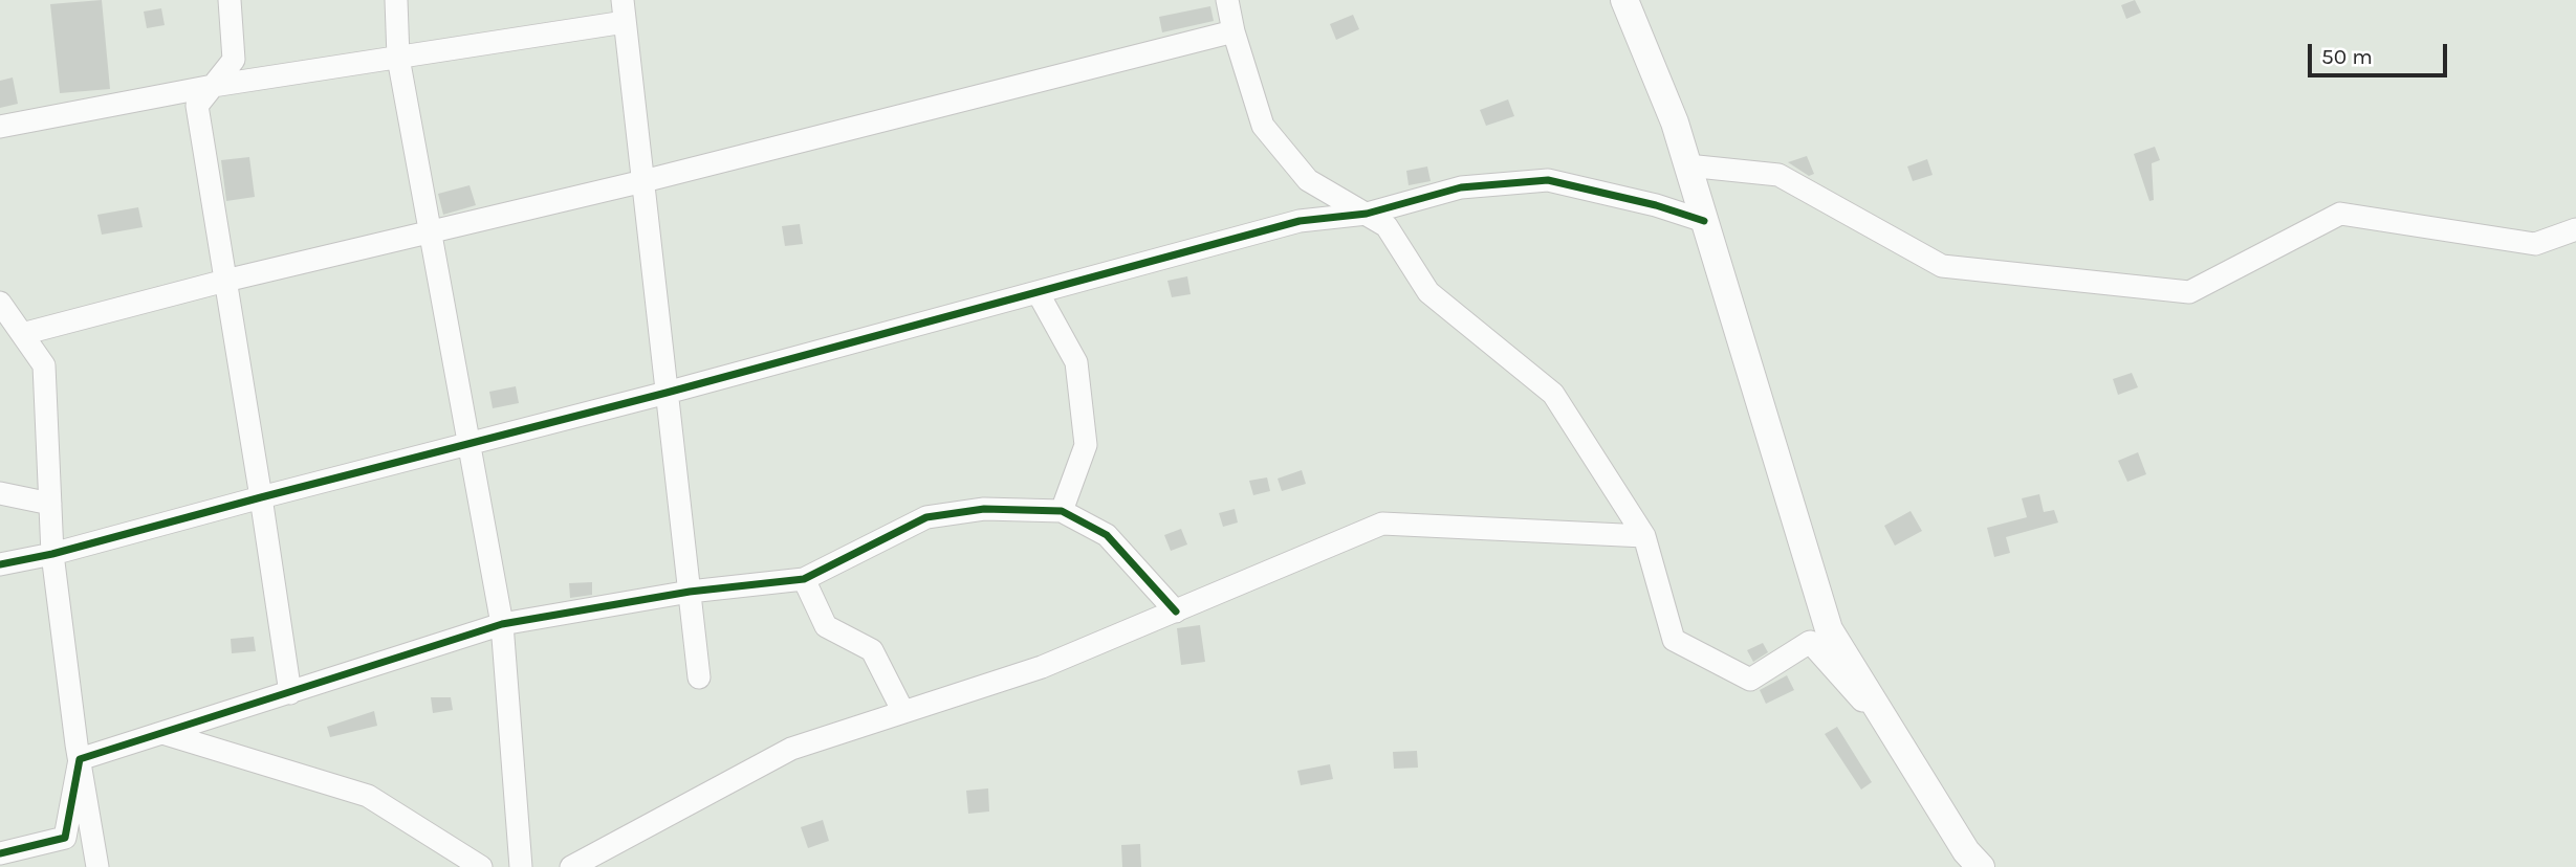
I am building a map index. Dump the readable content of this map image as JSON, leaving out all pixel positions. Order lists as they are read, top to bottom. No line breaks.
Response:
{"scale_bar":"50 m"}
